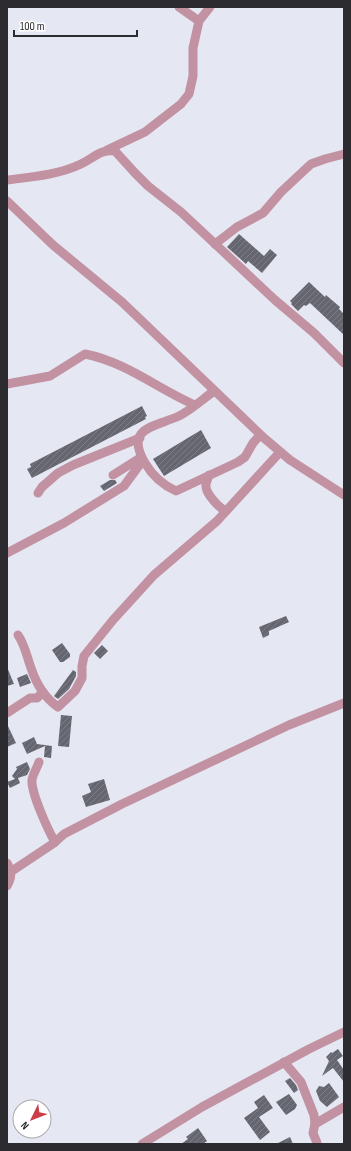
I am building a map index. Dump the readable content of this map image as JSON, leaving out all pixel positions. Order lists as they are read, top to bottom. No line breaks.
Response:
{"scale_bar":"100 m","north":"bottom left"}
